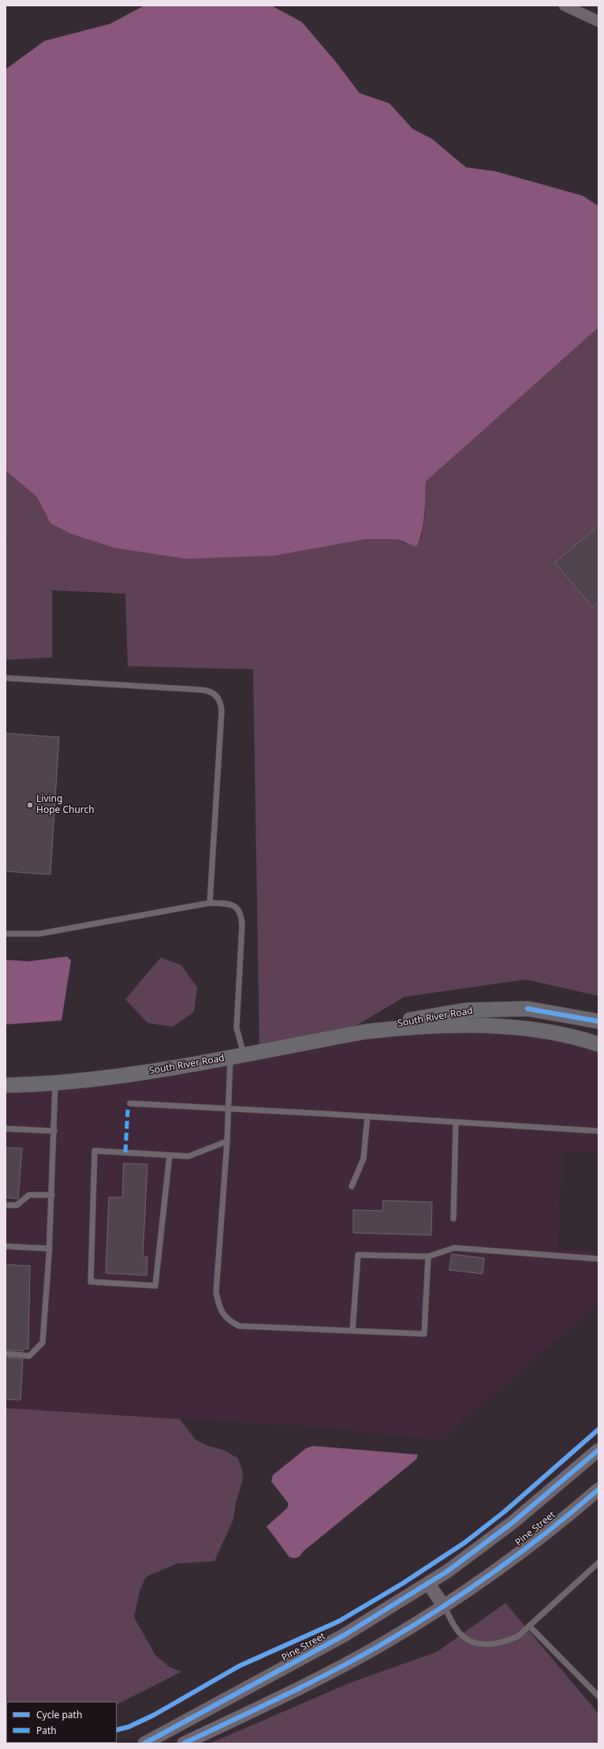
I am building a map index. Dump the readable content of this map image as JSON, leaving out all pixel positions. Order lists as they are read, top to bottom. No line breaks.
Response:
{"streets":{"main road":["South River Road"],"street":["Pine Street"]},"places":["Living Hope Church"],"legend":["Cycle path","Path"]}
